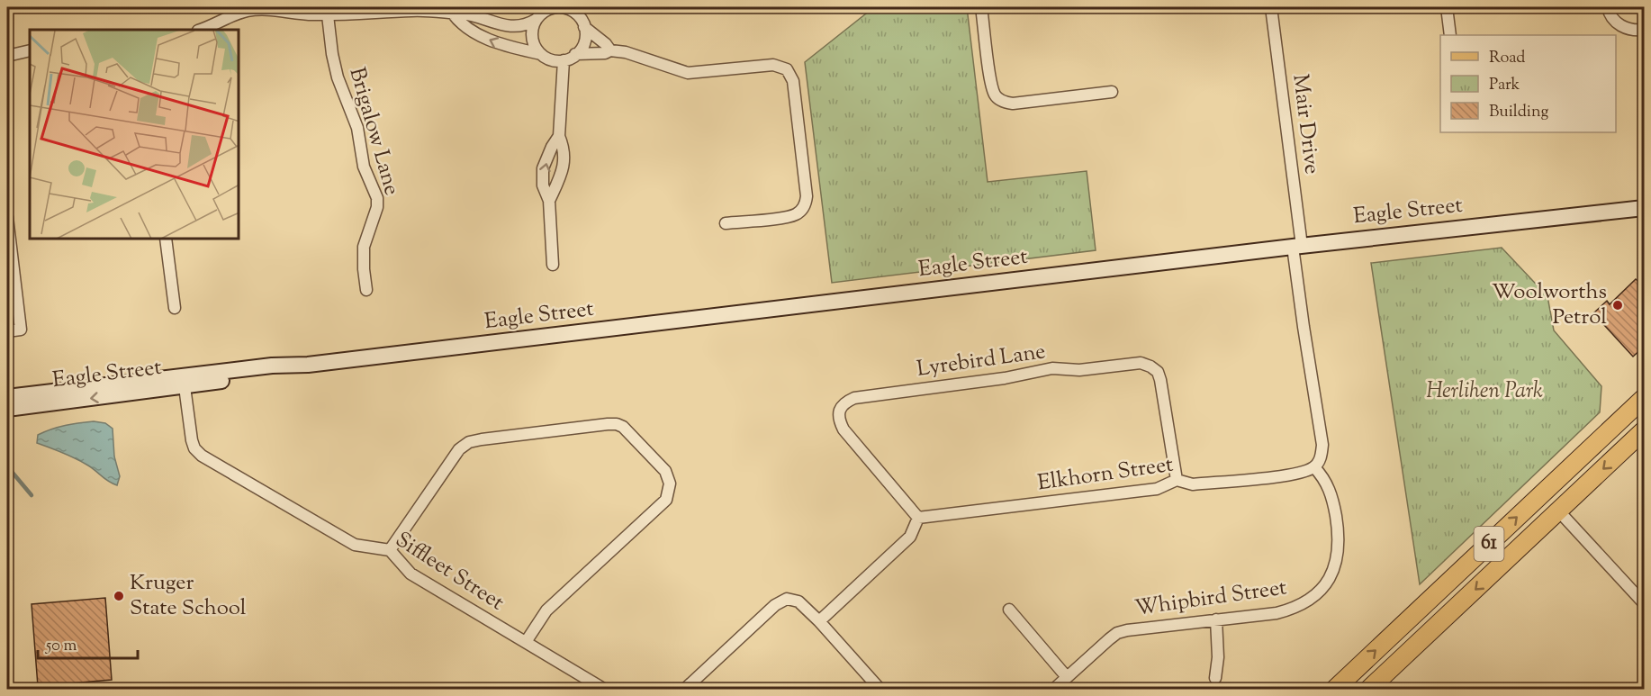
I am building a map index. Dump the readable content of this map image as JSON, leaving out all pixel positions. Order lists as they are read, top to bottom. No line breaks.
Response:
{"streets":{"main road":["61"],"street":["Mair Drive","Brigalow Lane","Eagle Street","Lyrebird Lane","Elkhorn Street","Siffleet Street","Whipbird Street"]},"crossings":[["Mair Drive","Eagle Street"],["Eagle Street","Siffleet Street"],["Lyrebird Lane","Elkhorn Street"],["Elkhorn Street","Whipbird Street"]],"parks":["Herlihen Park"],"places":["Woolworths Petrol","Kruger State School"],"legend":["Road","Park","Building"],"scale_bar":"50 m"}
